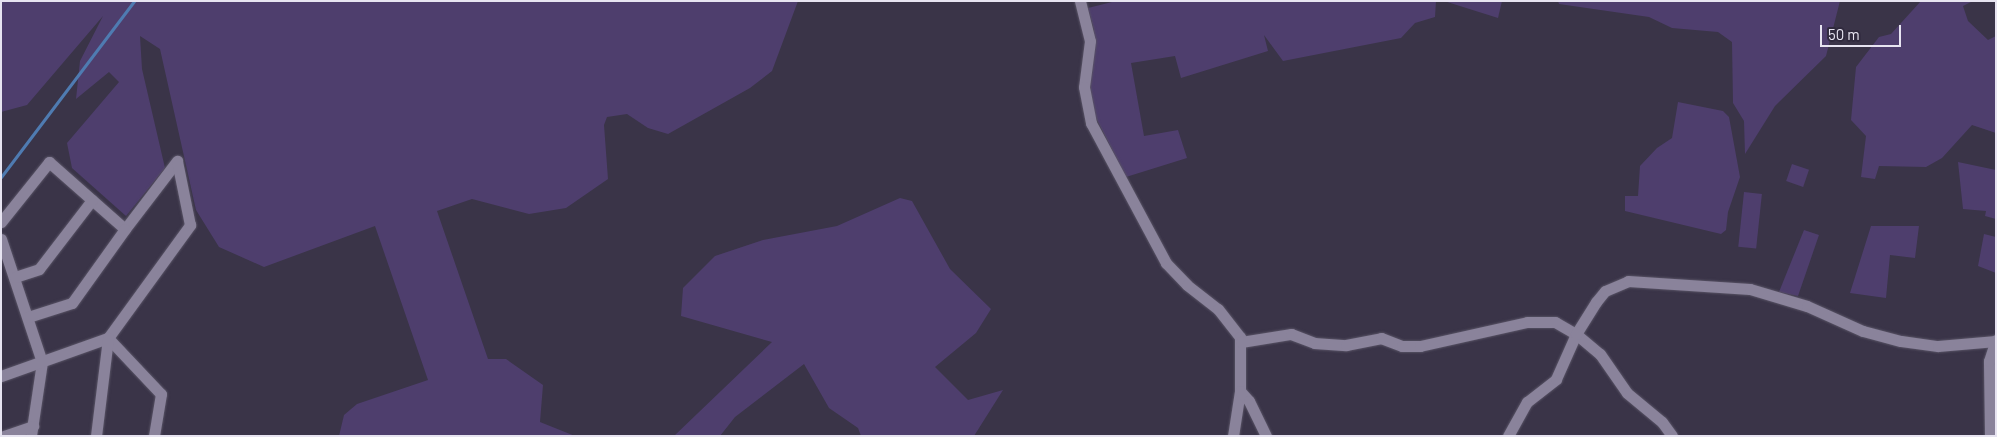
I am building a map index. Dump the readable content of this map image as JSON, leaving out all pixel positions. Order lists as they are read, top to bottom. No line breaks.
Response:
{"scale_bar":"50 m"}
